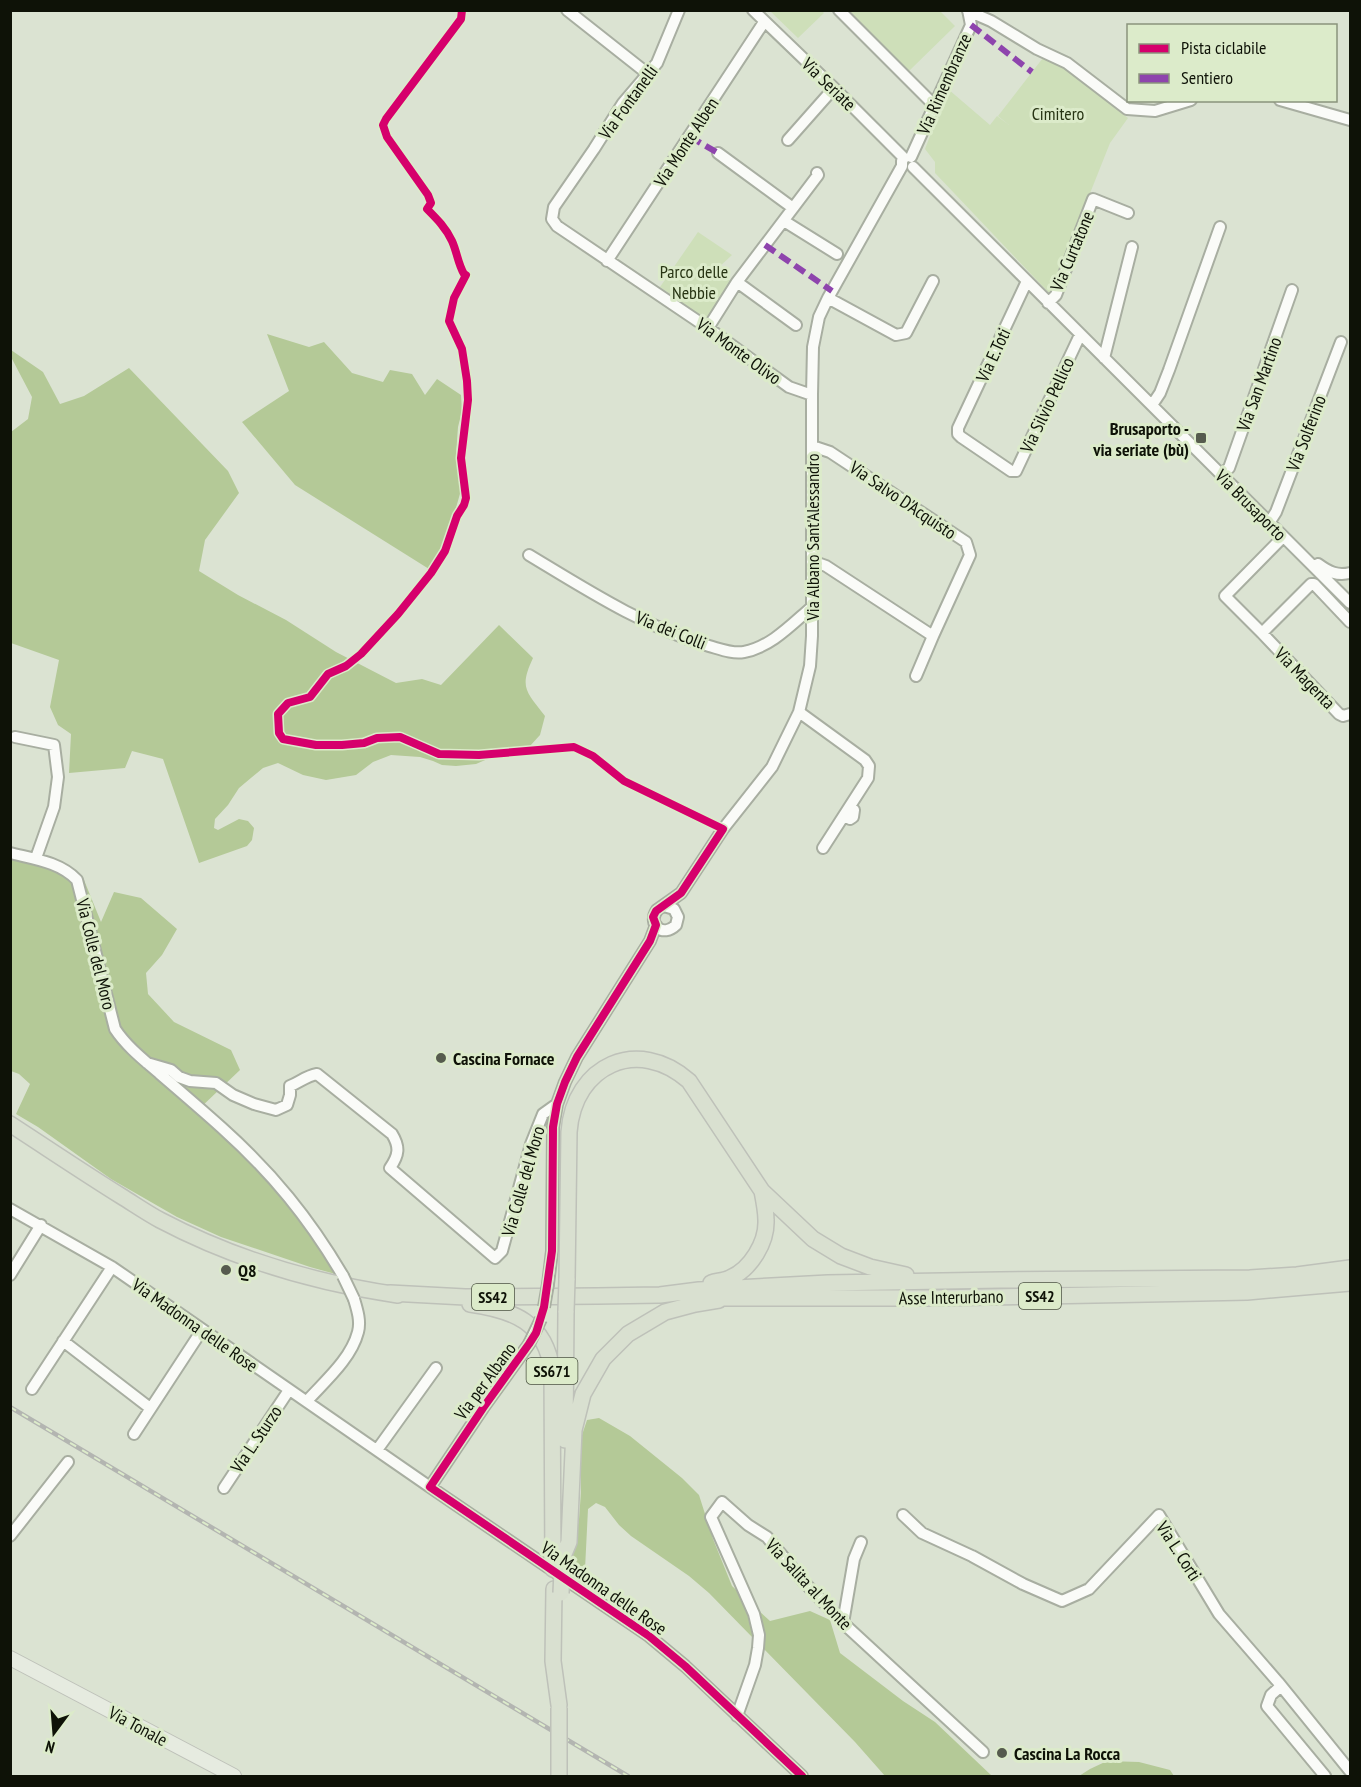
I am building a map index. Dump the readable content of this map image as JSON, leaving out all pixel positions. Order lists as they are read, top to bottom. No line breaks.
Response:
{"streets":{"highway":["SS42","Asse Interurbano","SS671"],"main road":["Via Tonale"],"street":["Via Seriate","Via Rimembranze","Via Fontanelli","Via Monte Alben","Via Curtatone","Via Monte Olivo","Via E.Toti","Via San Martino","Via Silvio Pellico","Via Solferino","Via Salvo D'Acquisto","Via Brusaporto","Via Albano Sant'Alessandro","Via dei Colli","Via Magenta","Via Colle del Moro","Via Madonna delle Rose","Via per Albano","Via L. Sturzo","Via L. Corti","Via Salita al Monte"]},"crossings":[["Via Seriate","Via Rimembranze"],["Via Seriate","Via Monte Alben"],["Via Seriate","Via Brusaporto"],["Via Seriate","Via Albano Sant'Alessandro"],["Via Rimembranze","Via Albano Sant'Alessandro"],["Via Fontanelli","Via Monte Olivo"],["Via Monte Alben","Via Monte Olivo"],["Via Curtatone","Via Brusaporto"],["Via Monte Olivo","Via Albano Sant'Alessandro"],["Via E.Toti","Via Silvio Pellico"],["Via E.Toti","Via Brusaporto"],["Via San Martino","Via Brusaporto"],["Via Silvio Pellico","Via Brusaporto"],["Via Solferino","Via Brusaporto"],["Via Salvo D'Acquisto","Via Albano Sant'Alessandro"],["Via Brusaporto","Via Magenta"],["Via Albano Sant'Alessandro","Via dei Colli"],["Via Colle del Moro","Via Madonna delle Rose"],["Via Colle del Moro","Via per Albano"],["SS42","Asse Interurbano"],["SS42","SS671"],["Via Madonna delle Rose","Via per Albano"],["Via Madonna delle Rose","Via L. Sturzo"],["Via Madonna delle Rose","Via Salita al Monte"]],"parks":["Cimitero","Parco delle Nebbie"],"places":{"transit":["Brusaporto - via seriate (bù)"],"other":["Cascina Fornace","Q8","Cascina La Rocca"]},"legend":["Pista ciclabile","Sentiero"],"north":"bottom"}
